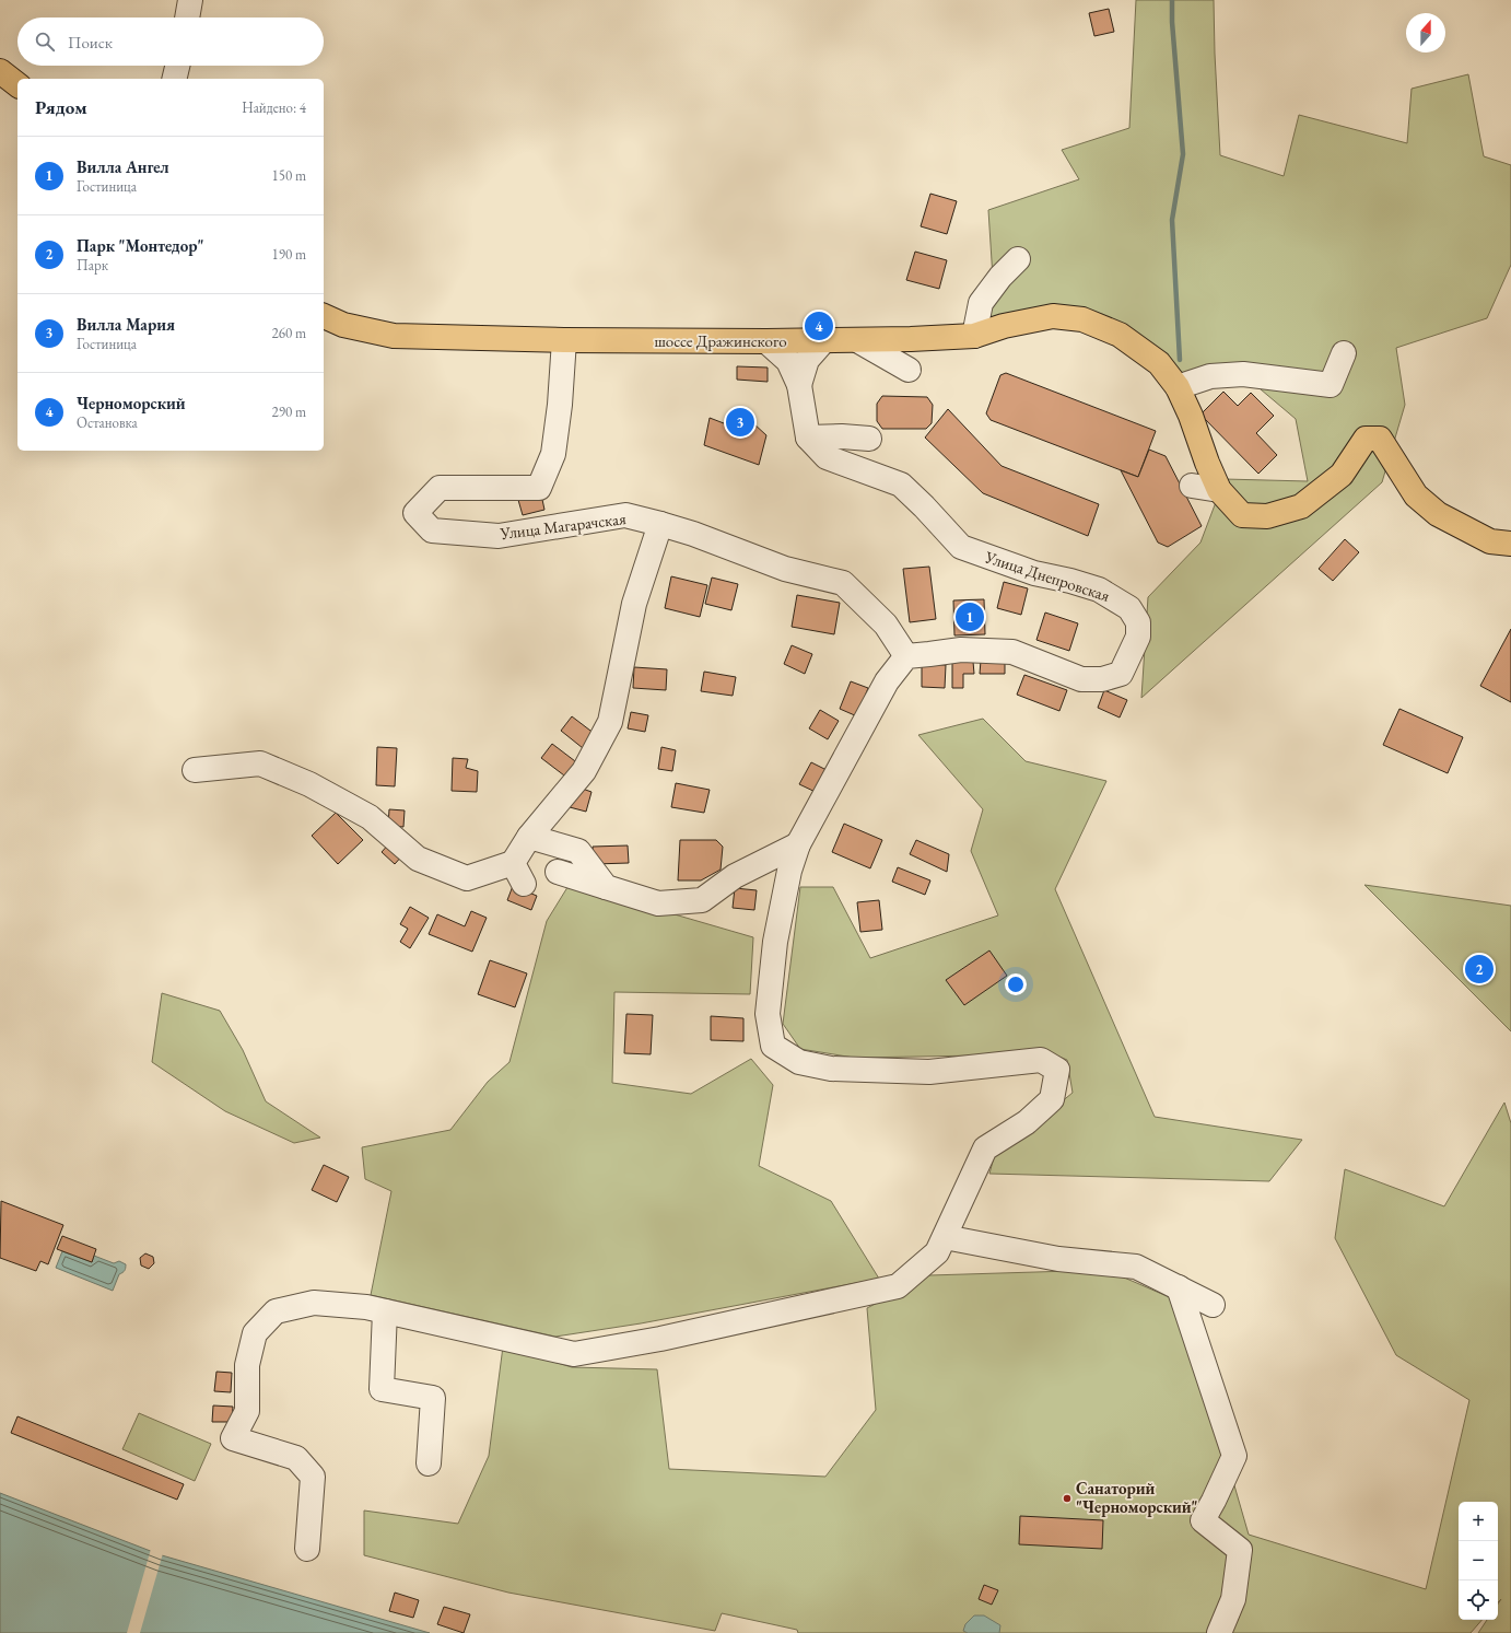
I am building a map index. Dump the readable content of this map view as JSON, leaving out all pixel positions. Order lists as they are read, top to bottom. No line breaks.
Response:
{"streets":{"main road":["шоссе Дражинского"],"street":["Улица Магарачская","Улица Днепровская"]},"crossings":[["шоссе Дражинского","Улица Магарачская"],["Улица Магарачская","Улица Днепровская"]],"places":["Санаторий \"Черноморский\""],"north":"top","page":{"search":"Поиск","heading":["Рядом","Найдено: 4"],"list":[{"mark":"1","name":"Вилла Ангел","note":"Гостиница","value":"150 m"},{"mark":"2","name":"Парк \"Монтедор\"","note":"Парк","value":"190 m"},{"mark":"3","name":"Вилла Мария","note":"Гостиница","value":"260 m"},{"mark":"4","name":"Черноморский","note":"Остановка","value":"290 m"}],"pins":["4","3","1","2"],"map_buttons":["+","−"]}}
